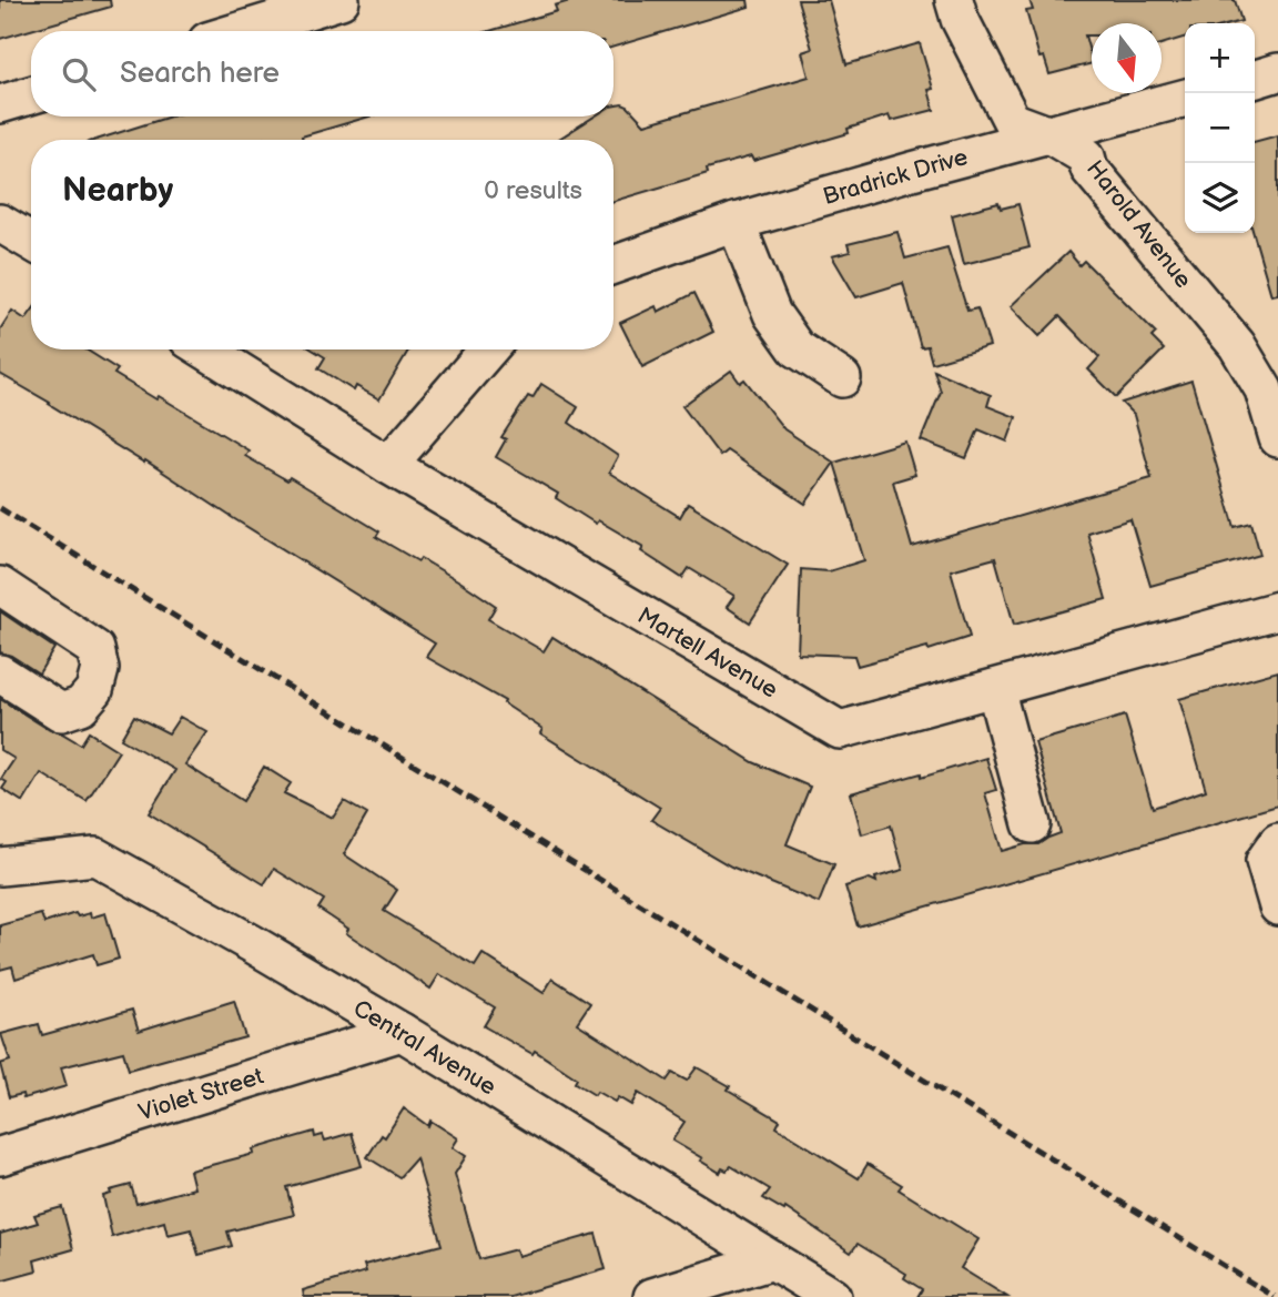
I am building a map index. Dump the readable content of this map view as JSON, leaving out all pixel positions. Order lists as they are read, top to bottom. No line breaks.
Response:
{"streets":{"street":["Bradrick Drive","Harold Avenue","Martell Avenue","Central Avenue","Violet Street"]},"crossings":[["Bradrick Drive","Harold Avenue"],["Central Avenue","Violet Street"]],"north":"bottom","page":{"map_buttons":["+","−"],"search":"Search here","heading":["Nearby","0 results"]}}
